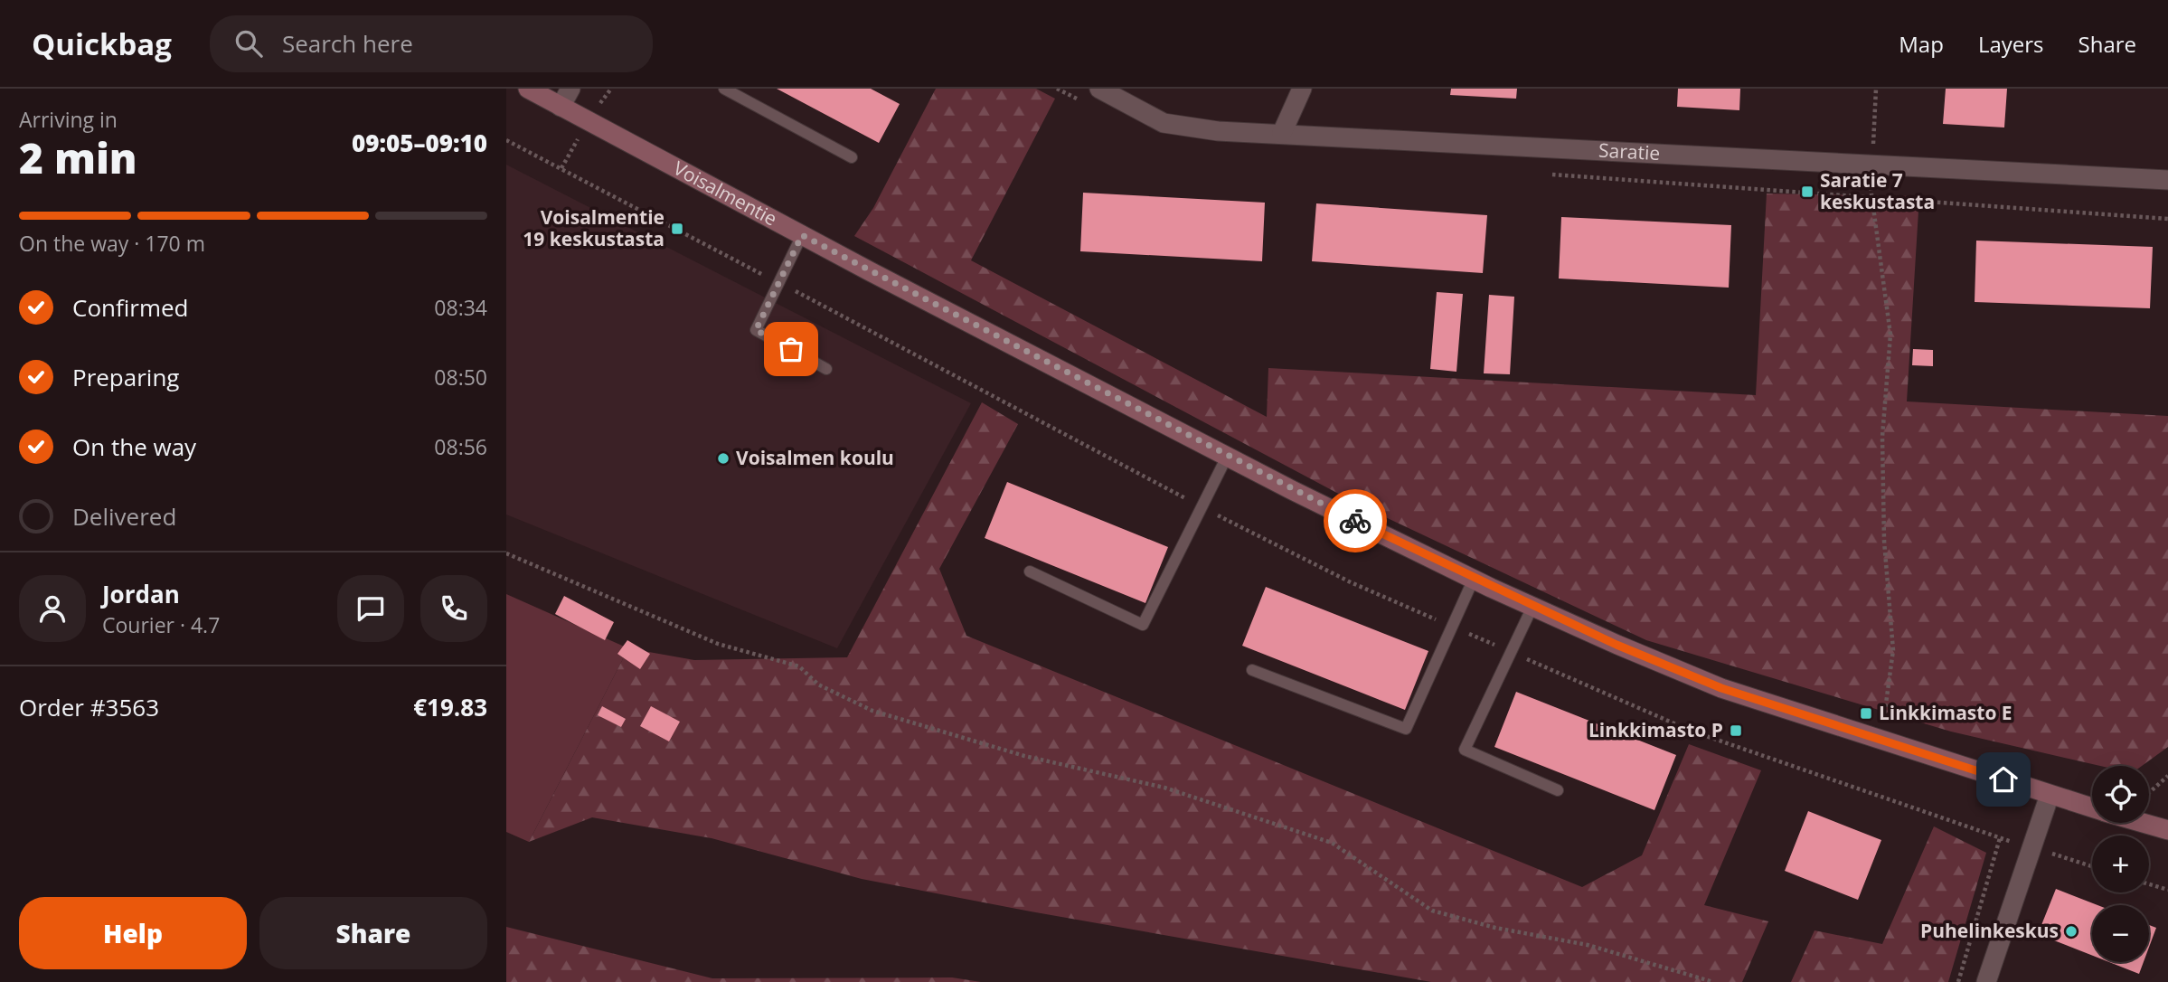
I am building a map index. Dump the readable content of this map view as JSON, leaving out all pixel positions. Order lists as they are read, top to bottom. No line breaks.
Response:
{"streets":{"street":["Saratie","Voisalmentie"]},"places":{"transit":["Saratie 7 keskustasta","Voisalmentie 19 keskustasta","Linkkimasto E","Linkkimasto P"],"other":["Voisalmen koulu","Puhelinkeskus"]},"page":{"header":"Quickbag","search":"Search here","nav":["Map","Layers","Share"],"heading":["2 min","Arriving in","09:05–09:10"],"panel":["Jordan","Courier · 4.7","Order #3563","€19.83"],"bar":"On the way · 170 m","list":[["Confirmed","08:34"],["Preparing","08:50"],["On the way","08:56"],"Delivered"],"map_buttons":["+","−"],"buttons":["Help","Share"]}}
